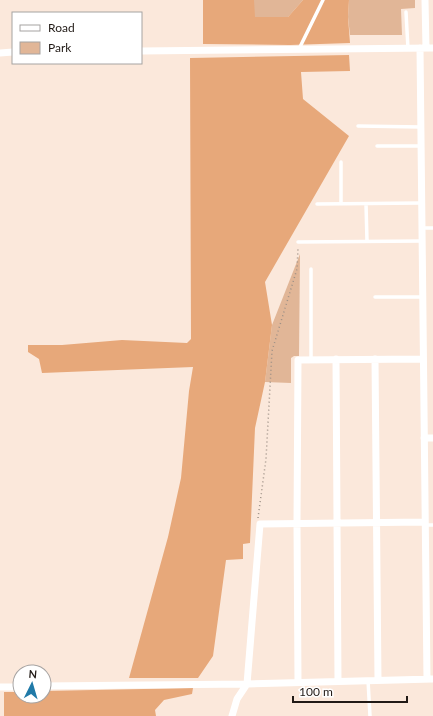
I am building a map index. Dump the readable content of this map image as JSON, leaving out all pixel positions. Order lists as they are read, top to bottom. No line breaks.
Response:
{"legend":["Road","Park"],"scale_bar":"100 m","north":"top"}
